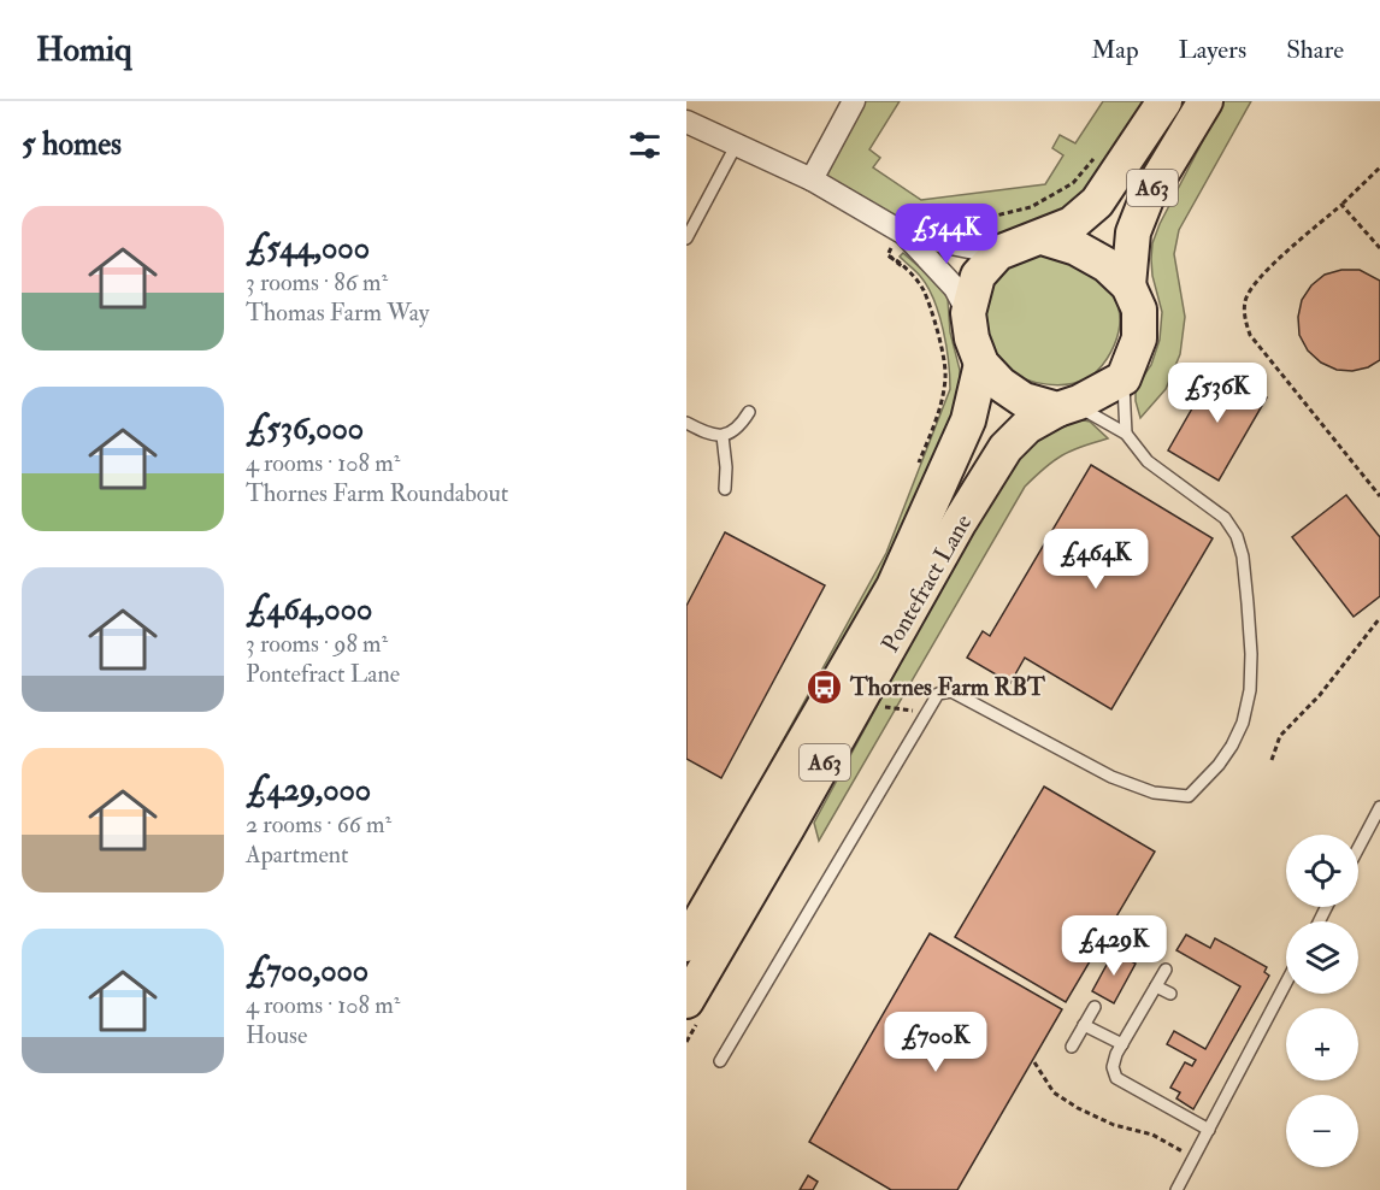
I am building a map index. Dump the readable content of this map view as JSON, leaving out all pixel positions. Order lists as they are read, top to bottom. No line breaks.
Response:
{"streets":{"highway":["A63","Pontefract Lane"]},"crossings":[["A63","Pontefract Lane"]],"places":{"bus stop":["Thornes Farm RBT"]},"page":{"header":"Homiq","nav":["Map","Layers","Share"],"heading":"5 homes","list":[{"name":"£544,000","note":"3 rooms · 86 m² · Thomas Farm Way"},{"name":"£536,000","note":"4 rooms · 108 m² · Thornes Farm Roundabout"},{"name":"£464,000","note":"3 rooms · 98 m² · Pontefract Lane"},{"name":"£429,000","note":"2 rooms · 66 m² · Apartment"},{"name":"£700,000","note":"4 rooms · 108 m² · House"}],"price":["£544K","£536K","£464K","£429K","£700K"],"map_buttons":["+","−"]}}
